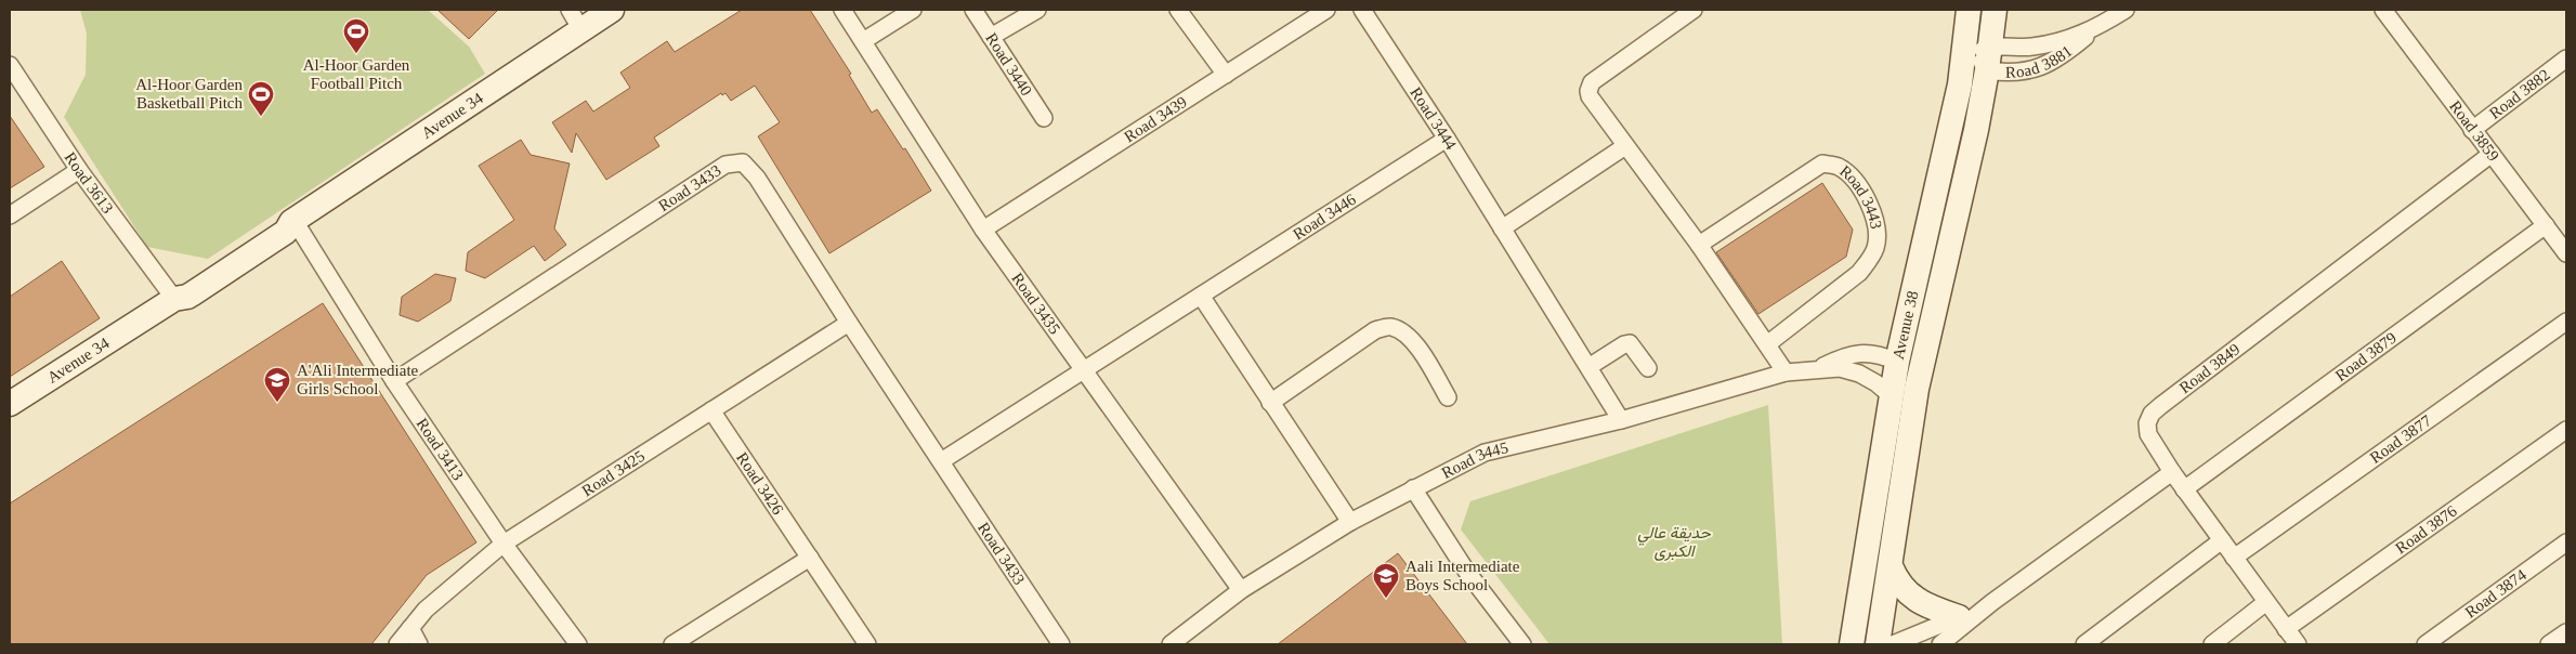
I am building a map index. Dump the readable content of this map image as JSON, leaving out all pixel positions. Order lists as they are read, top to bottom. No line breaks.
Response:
{"streets":{"street":["Road 3881","Road 3440","Road 3882","Avenue 34","Road 3444","Road 3439","Road 3859","Road 3613","Road 3433","Road 3443","Road 3446","Road 3435","Avenue 38","Road 3879","Road 3849","Road 3877","Road 3413","Road 3445","Road 3425","Road 3426","Road 3876","Road 3874"]},"crossings":[["Road 3881","Avenue 38"],["Road 3882","Road 3859"],["Avenue 34","Road 3613"],["Avenue 34","Road 3413"],["Road 3444","Road 3446"],["Road 3444","Road 3445"],["Road 3439","Road 3435"],["Road 3859","Road 3879"],["Road 3859","Road 3849"],["Road 3433","Road 3413"],["Road 3433","Road 3425"],["Road 3446","Road 3435"],["Road 3435","Road 3445"],["Road 3879","Road 3849"],["Road 3849","Road 3877"],["Road 3849","Road 3876"],["Road 3413","Road 3425"],["Road 3425","Road 3426"]],"parks":["حديقة عالي الكبرى"],"places":{"sports":["Al-Hoor Garden Football Pitch","Al-Hoor Garden Basketball Pitch"],"school or university":["A'Ali Intermediate Girls School","Aali Intermediate Boys School"]}}
